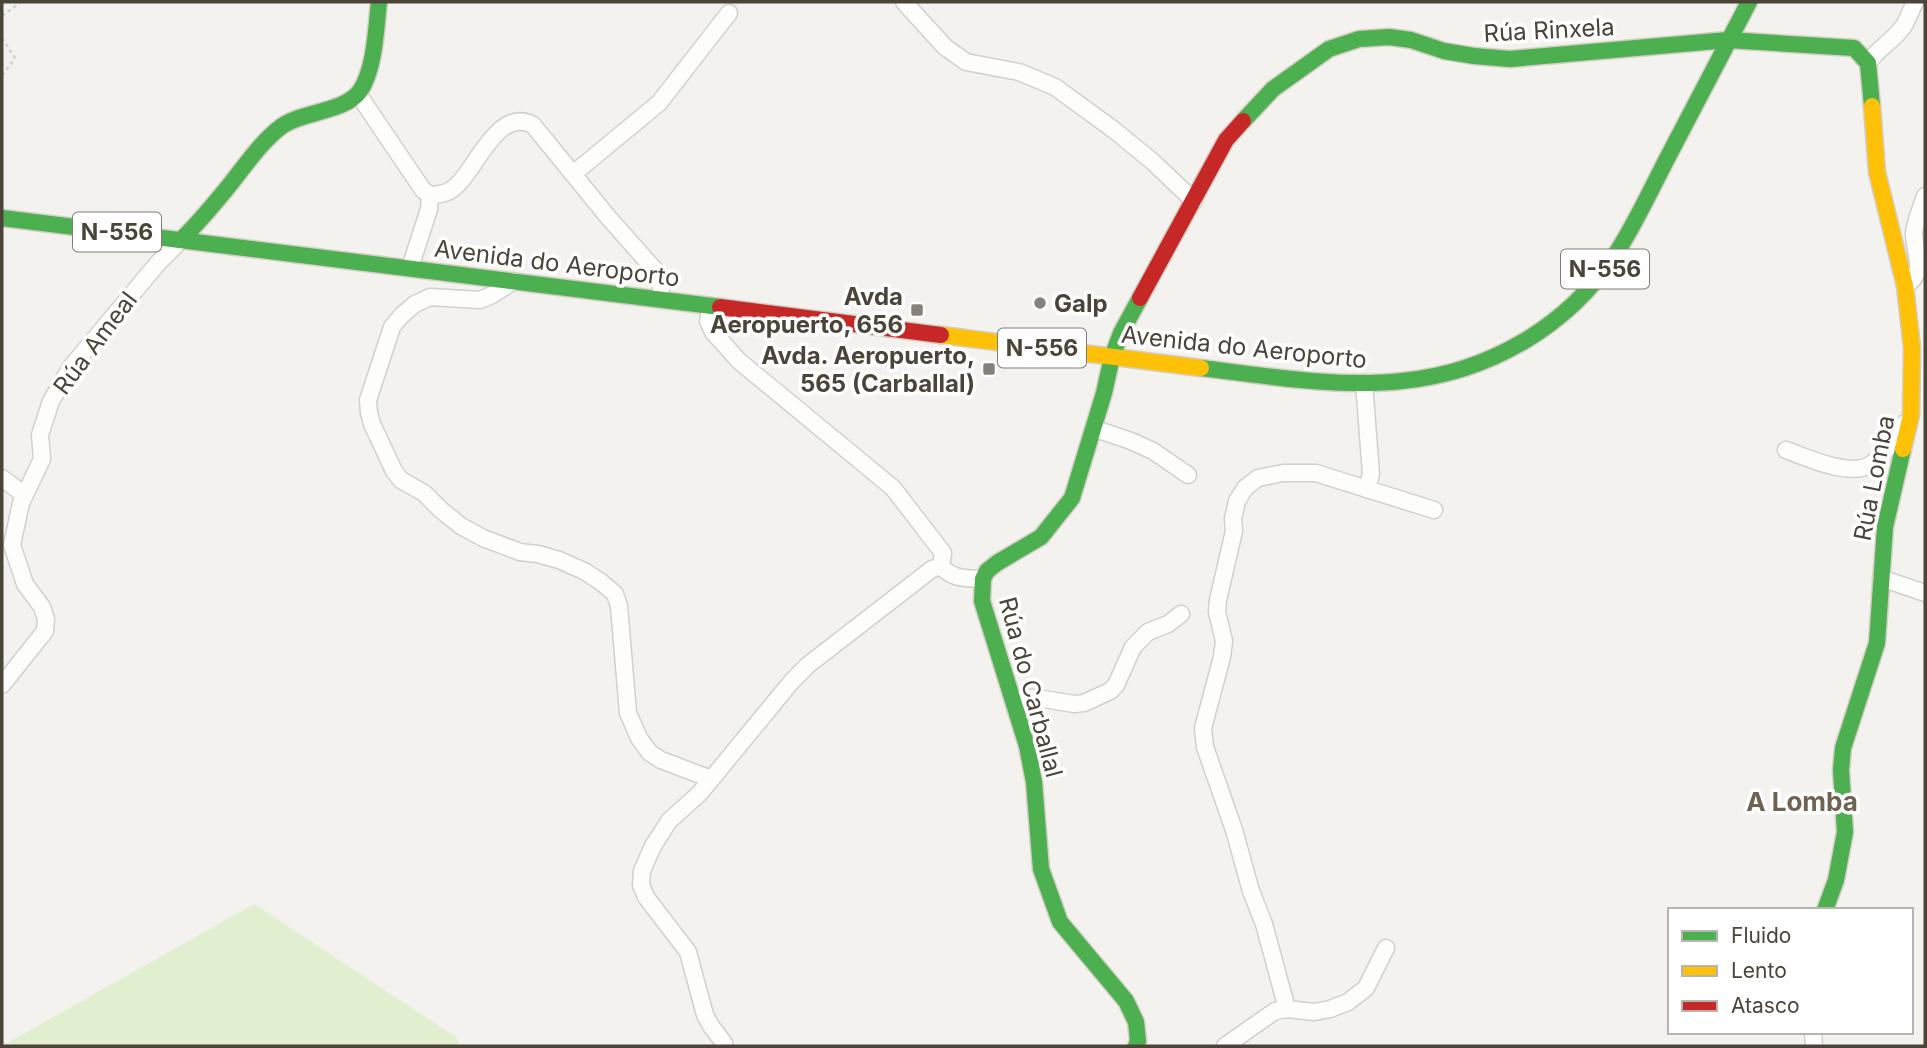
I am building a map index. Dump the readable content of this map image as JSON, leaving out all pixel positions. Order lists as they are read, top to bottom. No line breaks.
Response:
{"streets":{"street":["Rúa Rinxela","N-556","Avenida do Aeroporto","Rúa Ameal","Rúa Lomba","Rúa do Carballal"]},"crossings":[["Rúa Rinxela","Avenida do Aeroporto"],["Rúa Rinxela","Rúa Lomba"],["Rúa Rinxela","Rúa do Carballal"],["Avenida do Aeroporto","Rúa Ameal"],["Avenida do Aeroporto","Rúa do Carballal"]],"districts":["A Lomba"],"places":{"other":["Galp"],"transit":["Avda Aeropuerto, 656","Avda. Aeropuerto, 565 (Carballal)"]},"legend":["Fluido","Lento","Atasco"]}
